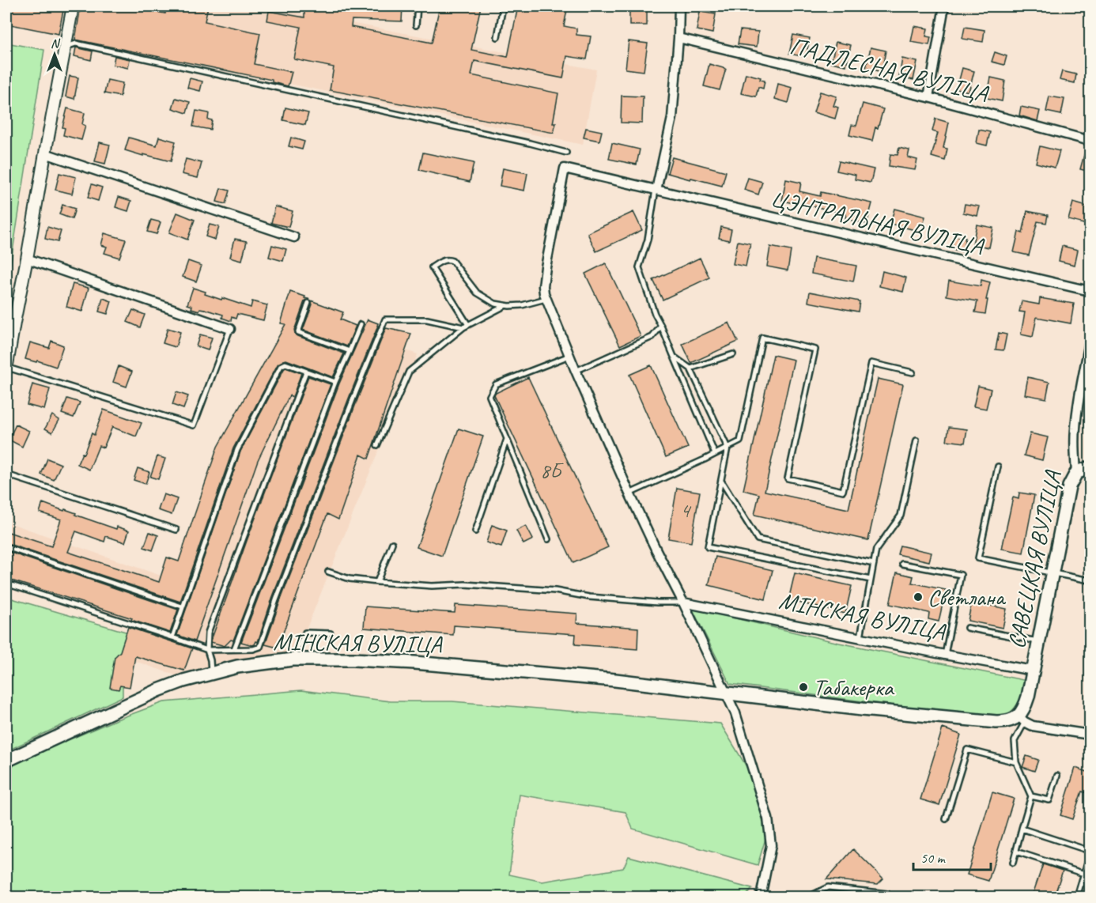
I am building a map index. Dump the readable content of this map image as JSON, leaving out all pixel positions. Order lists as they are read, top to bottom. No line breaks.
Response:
{"streets":{"main road":["САВЕЦКАЯ ВУЛІЦА","МІНСКАЯ ВУЛІЦА"],"street":["ПАДЛЕСНАЯ ВУЛІЦА","ЦЭНТРАЛЬНАЯ ВУЛІЦА"]},"crossings":[["САВЕЦКАЯ ВУЛІЦА","МІНСКАЯ ВУЛІЦА"]],"places":["Светлана","Табакерка"],"house_numbers":["8Б","4"],"scale_bar":"50 m","north":"top"}
